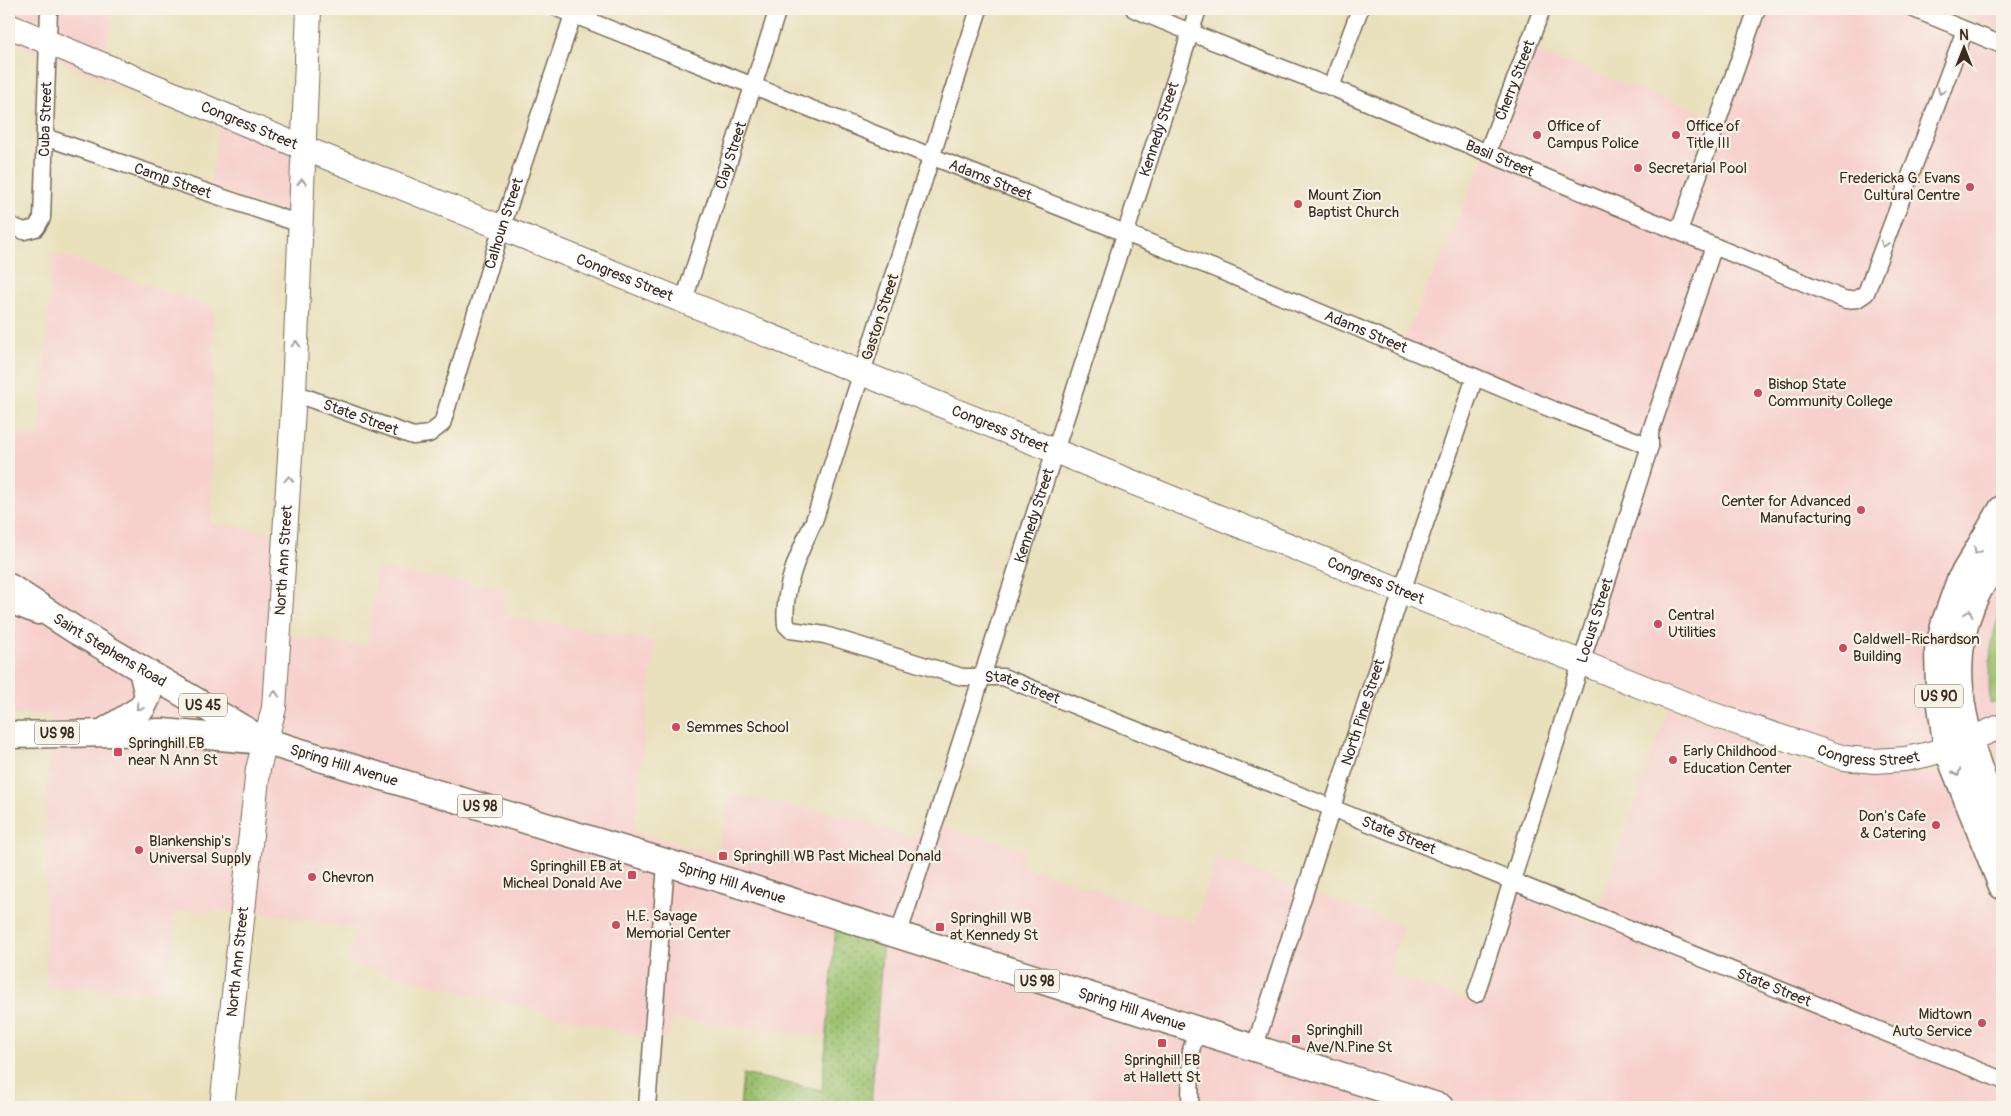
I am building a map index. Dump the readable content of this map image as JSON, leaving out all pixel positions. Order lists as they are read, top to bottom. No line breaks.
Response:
{"streets":{"main road":["Saint Stephens Road","US 90","US 45","US 98","Spring Hill Avenue"],"street":["Cherry Street","Cuba Street","Congress Street","Kennedy Street","Clay Street","Basil Street","Adams Street","Camp Street","Calhoun Street","Gaston Street","State Street","North Ann Street","Locust Street","North Pine Street"]},"crossings":[["Cherry Street","Basil Street"],["Cuba Street","Congress Street"],["Cuba Street","Camp Street"],["Congress Street","Kennedy Street"],["Congress Street","Clay Street"],["Congress Street","Calhoun Street"],["Congress Street","Gaston Street"],["Congress Street","North Ann Street"],["Congress Street","Locust Street"],["Congress Street","US 90"],["Congress Street","North Pine Street"],["Kennedy Street","Basil Street"],["Kennedy Street","Adams Street"],["Kennedy Street","State Street"],["Kennedy Street","Spring Hill Avenue"],["Clay Street","Adams Street"],["Basil Street","Locust Street"],["Adams Street","Calhoun Street"],["Adams Street","Gaston Street"],["Adams Street","North Pine Street"],["Camp Street","North Ann Street"],["Calhoun Street","State Street"],["Gaston Street","State Street"],["State Street","North Ann Street"],["State Street","Locust Street"],["State Street","North Pine Street"],["North Ann Street","Saint Stephens Road"],["North Ann Street","Spring Hill Avenue"],["Saint Stephens Road","Spring Hill Avenue"],["North Pine Street","Spring Hill Avenue"]],"one_way":["North Ann Street"],"places":{"other":["Office of Campus Police","Office of Title III","Secretarial Pool","Fredericka G. Evans Cultural Centre","Mount Zion Baptist Church","Bishop State Community College","Center for Advanced Manufacturing","Central Utilities","Caldwell-Richardson Building","Semmes School","Early Childhood Education Center","Don's Cafe & Catering","Blankenship's Universal Supply","Chevron","H.E. Savage Memorial Center","Midtown Auto Service"],"transit":["Springhill EB near N Ann St","Springhill WB Past Micheal Donald","Springhill EB at Micheal Donald Ave","Springhill WB at Kennedy St","Springhill Ave/N.Pine St","Springhill EB at Hallett St"]},"north":"top"}
